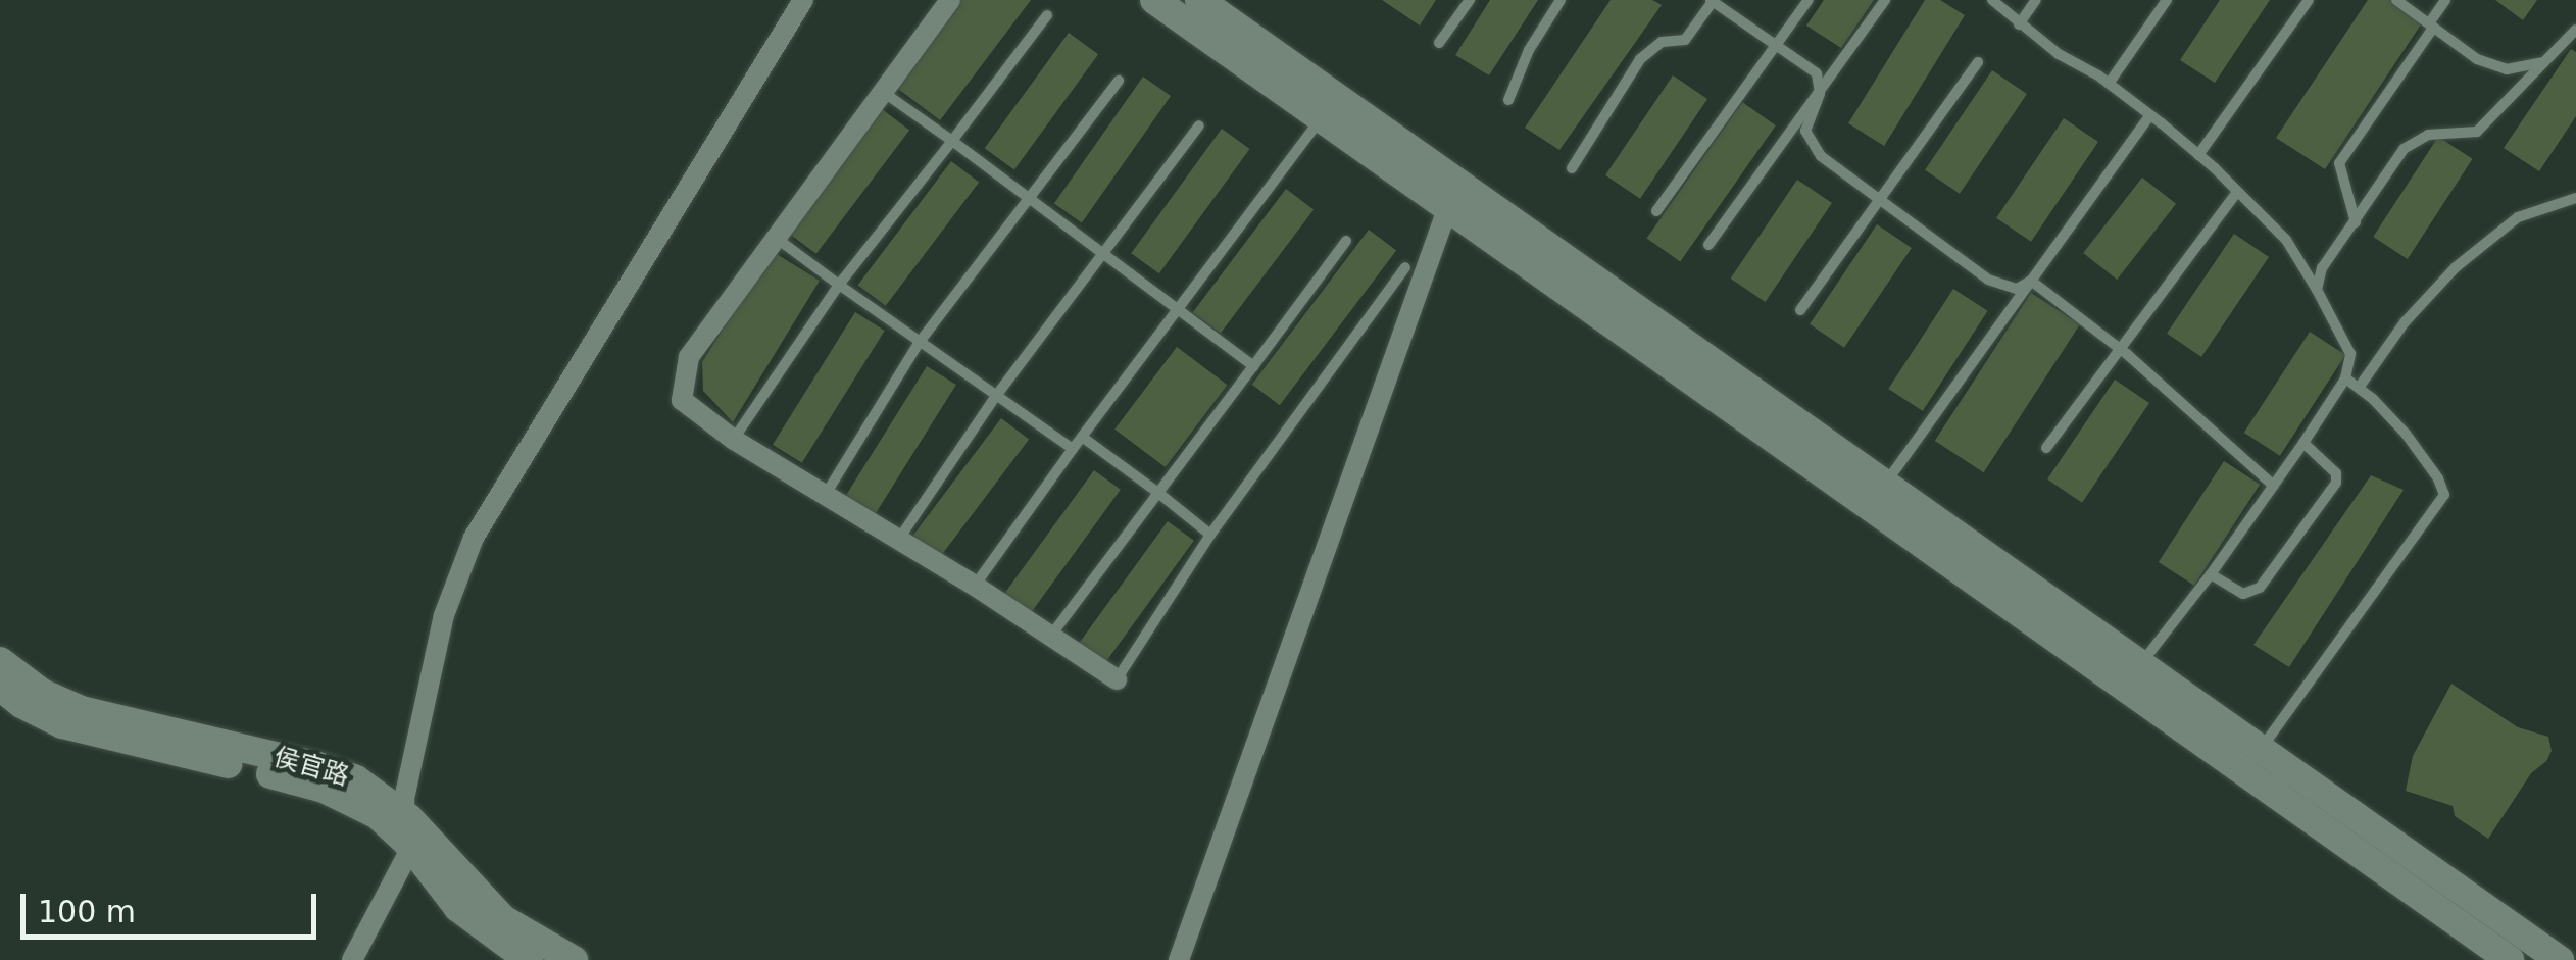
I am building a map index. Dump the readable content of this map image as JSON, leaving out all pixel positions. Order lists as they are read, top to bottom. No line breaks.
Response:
{"streets":{"street":["侯官路"]},"scale_bar":"100 m"}
